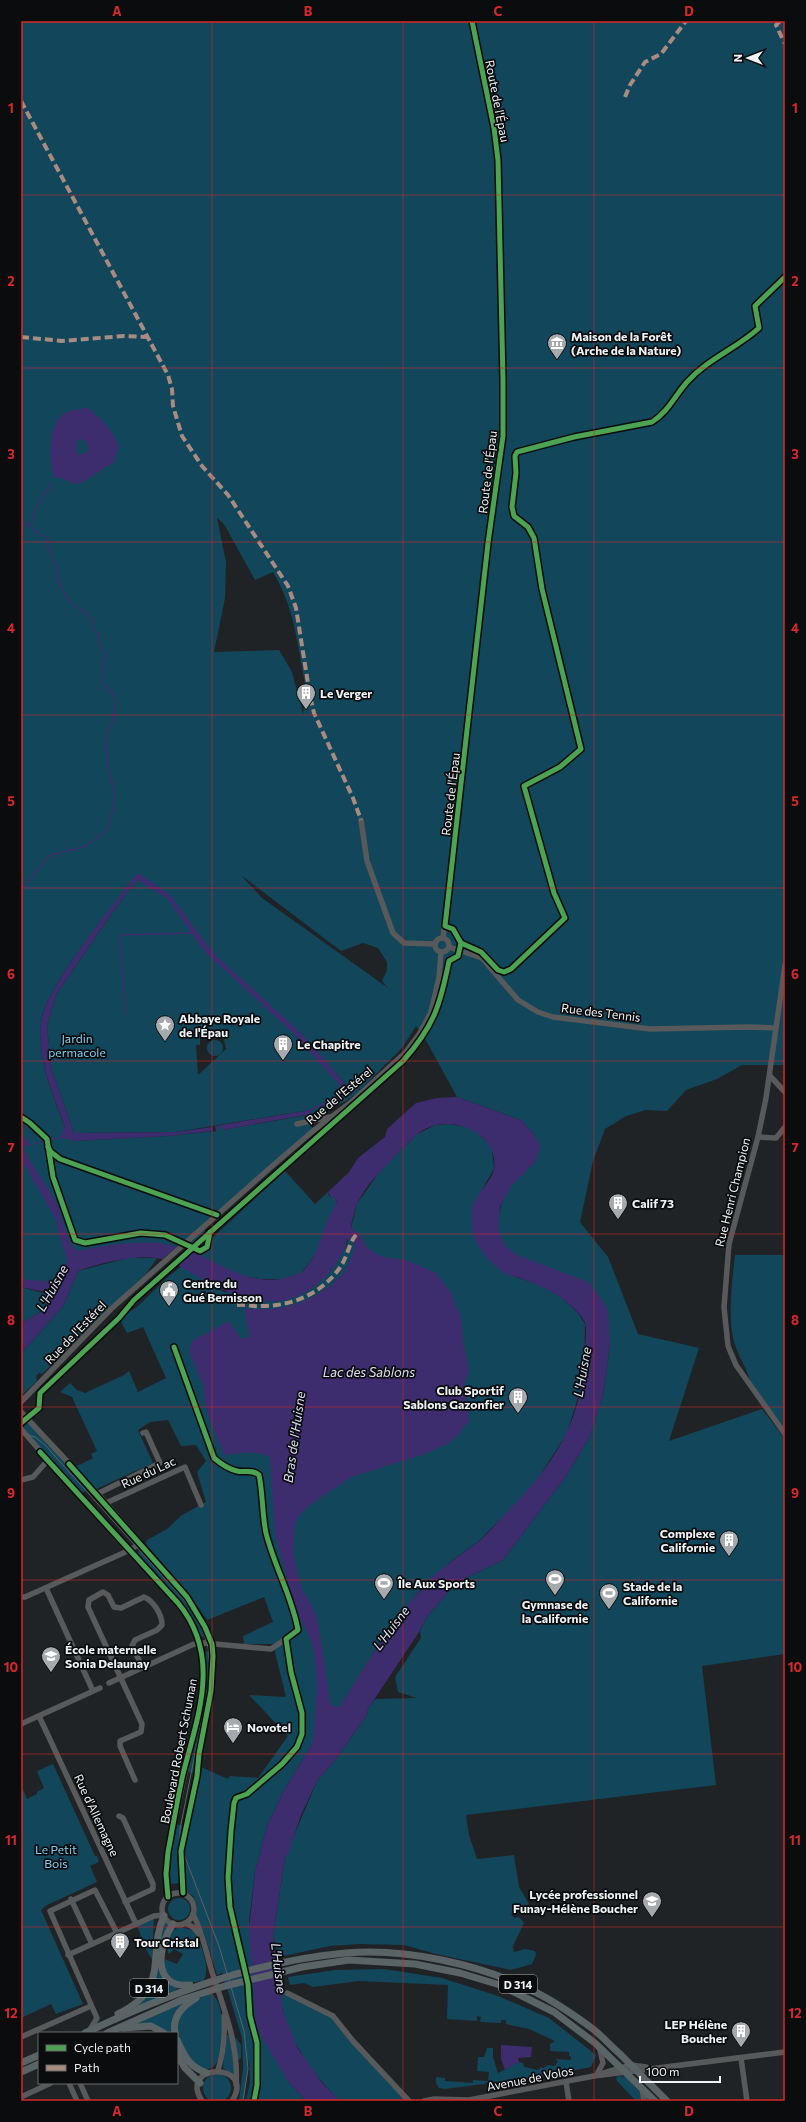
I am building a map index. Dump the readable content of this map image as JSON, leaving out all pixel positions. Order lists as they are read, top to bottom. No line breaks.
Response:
{"streets":{"main road":["D 314"],"street":["Route de l'Épau","Rue des Tennis","Rue de l'Estérel","Rue Henri Champion","Rue du Lac","Boulevard Robert Schuman","Rue d'Allemagne","Avenue de Volos"]},"crossings":[["Route de l'Épau","Rue des Tennis"],["Route de l'Épau","Rue de l'Estérel"],["Rue des Tennis","Rue de l'Estérel"],["Rue des Tennis","Rue Henri Champion"],["Rue du Lac","Boulevard Robert Schuman"],["Boulevard Robert Schuman","D 314"],["D 314","Avenue de Volos"]],"water":["L'Huisne","Lac des Sablons","Bras de l'Huisne"],"parks":["Jardin permacole","Le Petit Bois"],"places":{"museum":["Maison de la Forêt (Arche de la Nature)"],"building":["Le Verger","Le Chapitre","Calif 73","Club Sportif Sablons Gazonfier","Complexe Californie","Tour Cristal","LEP Hélène Boucher"],"place":["Abbaye Royale de l'Épau"],"public building":["Centre du Gué Bernisson"],"sports":["Gymnase de la Californie","Île Aux Sports","Stade de la Californie"],"school or university":["École maternelle Sonia Delaunay","Lycée professionnel Funay-Hélène Boucher"],"hotel":["Novotel"]},"legend":["Cycle path","Path"],"scale_bar":"100 m","north":"left","grid":{"columns":["A","B","C","D"],"rows":["1","2","3","4","5","6","7","8","9","10","11","12"]}}
